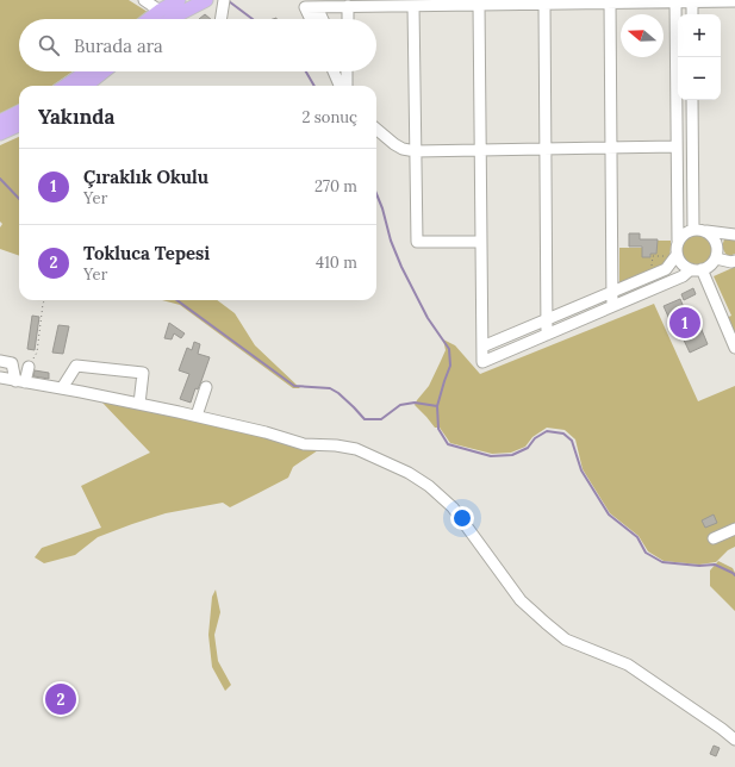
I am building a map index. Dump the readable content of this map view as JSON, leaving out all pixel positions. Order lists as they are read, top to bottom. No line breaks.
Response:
{"north":"left","page":{"map_buttons":["+","−"],"search":"Burada ara","heading":["Yakında","2 sonuç"],"list":[{"mark":"1","name":"Çıraklık Okulu","note":"Yer","value":"270 m"},{"mark":"2","name":"Tokluca Tepesi","note":"Yer","value":"410 m"}],"pins":["1","2"]}}
